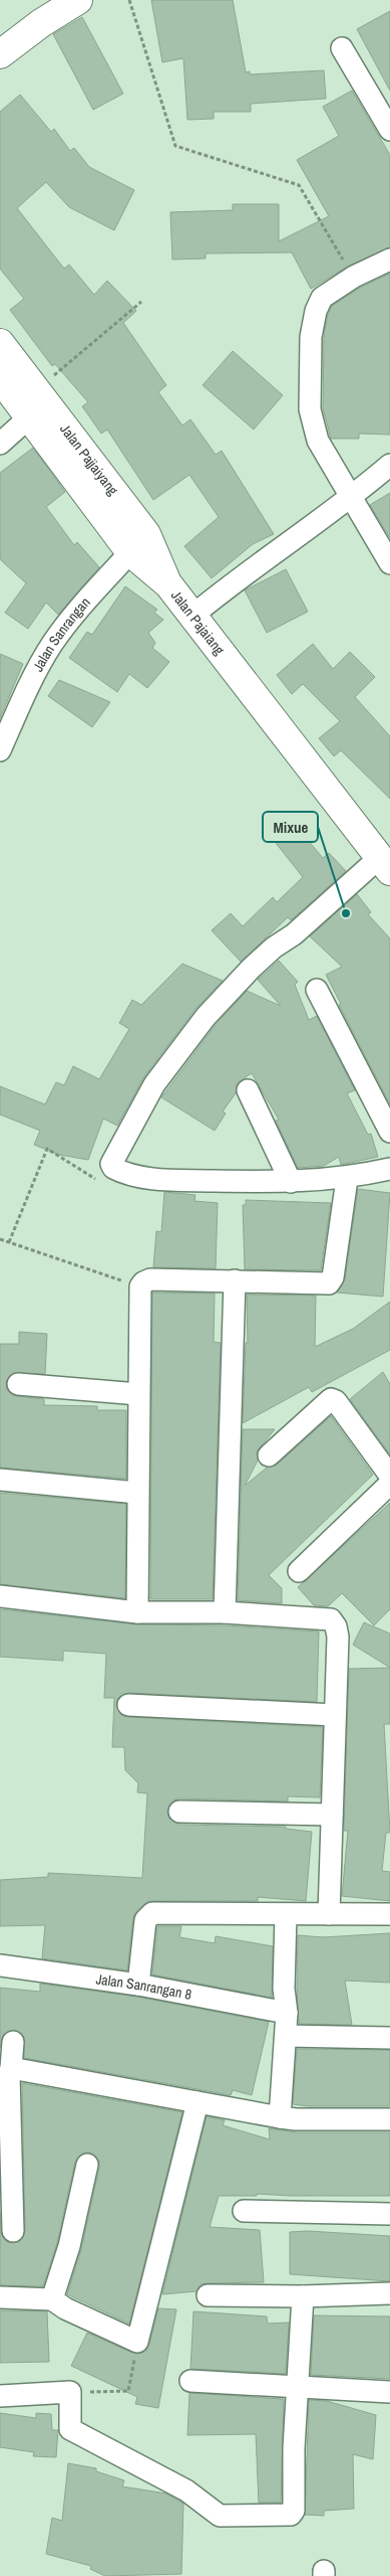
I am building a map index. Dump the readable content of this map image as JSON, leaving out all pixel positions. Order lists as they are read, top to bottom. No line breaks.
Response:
{"streets":{"main road":["Jalan Pajjaiyang","Jalan Pajaiang"],"street":["Jalan Sanrangan","Jalan Sanrangan 8"]},"crossings":[["Jalan Pajjaiyang","Jalan Pajaiang"],["Jalan Pajjaiyang","Jalan Sanrangan"]],"places":["Mixue"]}
